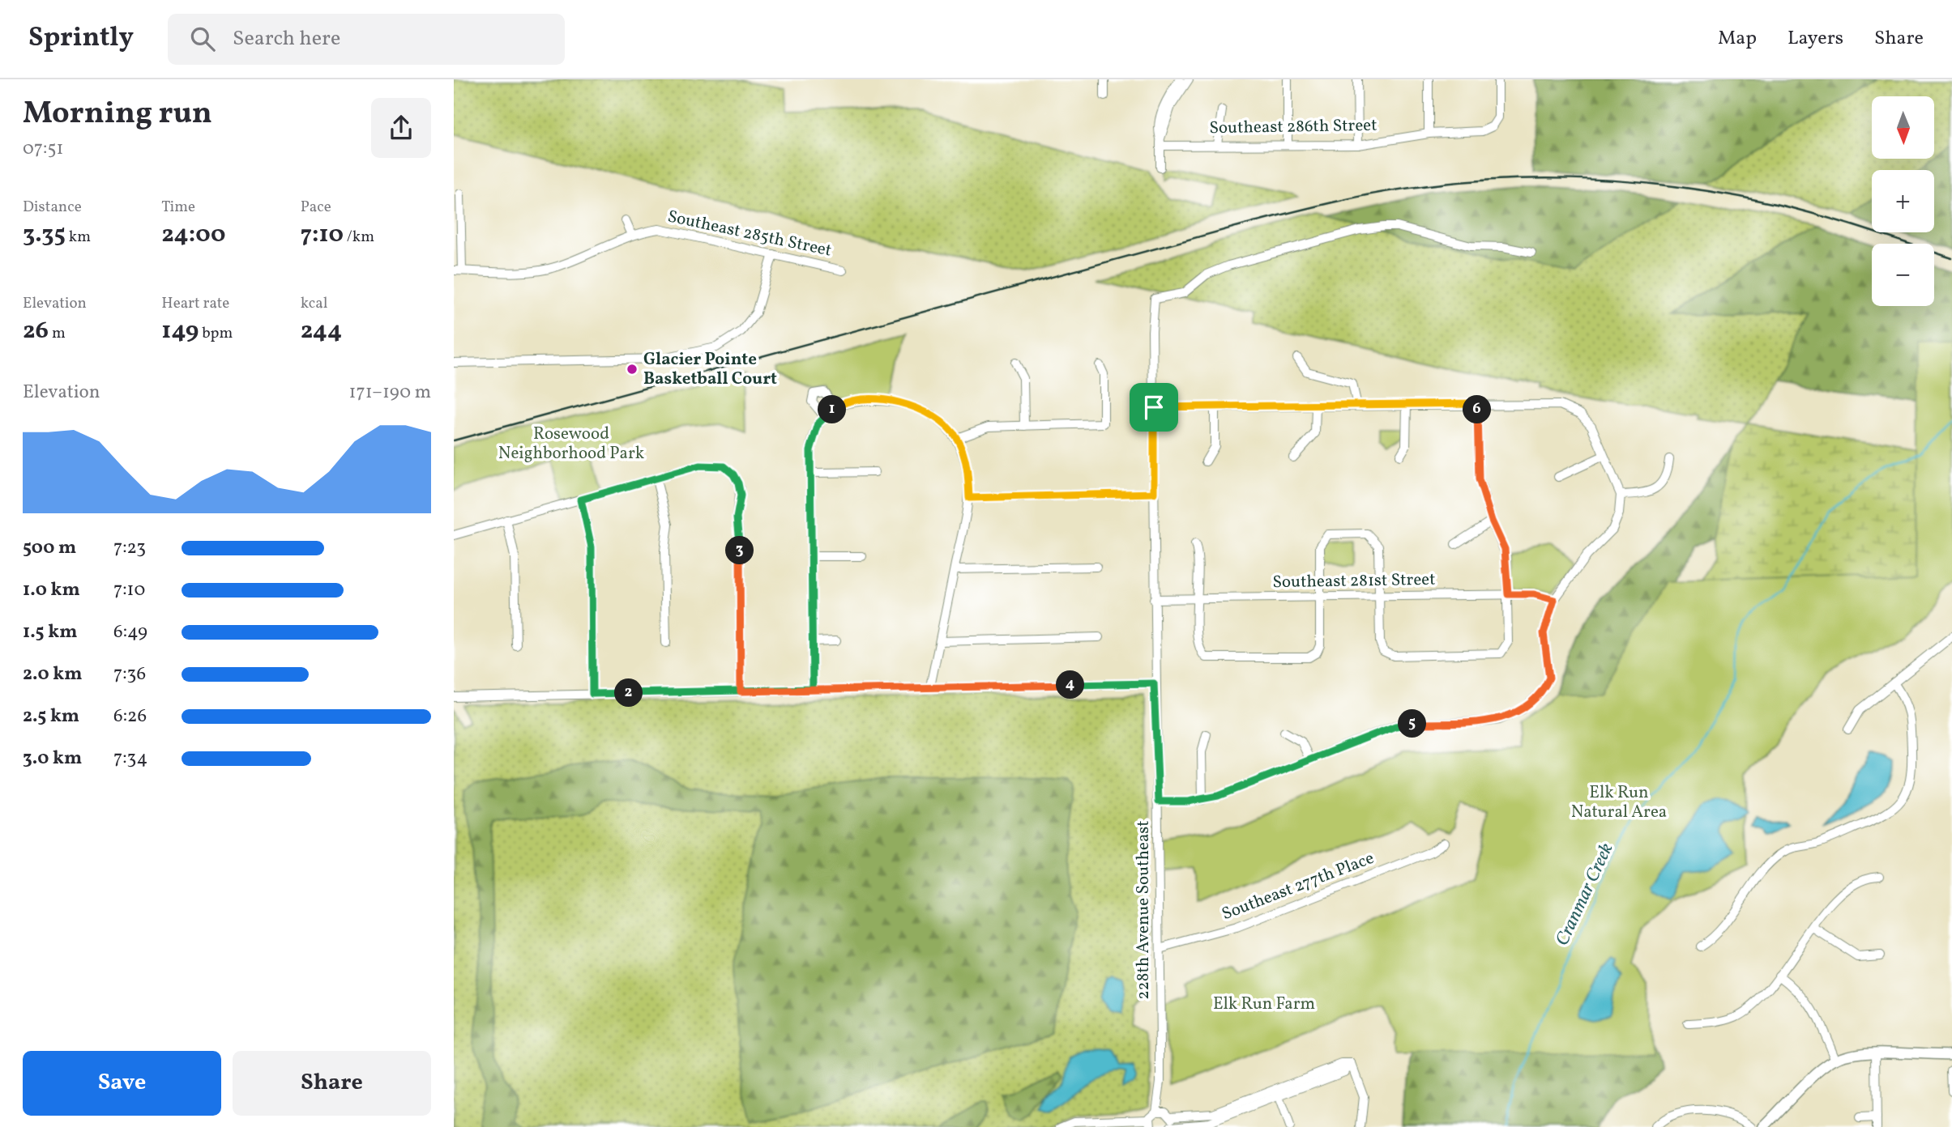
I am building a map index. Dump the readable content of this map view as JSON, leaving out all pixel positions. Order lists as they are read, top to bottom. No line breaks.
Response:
{"streets":{"street":["Southeast 286th Street","Southeast 285th Street","Southeast 281st Street","Southeast 277th Place","228th Avenue Southeast"]},"crossings":[["Southeast 281st Street","228th Avenue Southeast"],["Southeast 277th Place","228th Avenue Southeast"]],"water":["Cranmar Creek"],"parks":["Rosewood Neighborhood Park","Elk Run Natural Area","Elk Run Farm"],"places":["Glacier Pointe Basketball Court"],"north":"bottom","page":{"header":"Sprintly","search":"Search here","nav":["Map","Layers","Share"],"heading":["Morning run","07:51"],"map_buttons":["+","−"],"stats":[["Distance","3.35 km"],["Time","24:00"],["Pace","7:10 /km"],["Elevation","26 m"],["Heart rate","149 bpm"],["kcal","244"]],"chart":["Elevation","171–190 m"],"pins":["1","6","3","4","2","5"],"list":[{"name":"500 m","note":"7:23"},{"name":"1.0 km","note":"7:10"},{"name":"1.5 km","note":"6:49"},{"name":"2.0 km","note":"7:36"},{"name":"2.5 km","note":"6:26"},{"name":"3.0 km","note":"7:34"}],"buttons":["Save","Share"]}}
